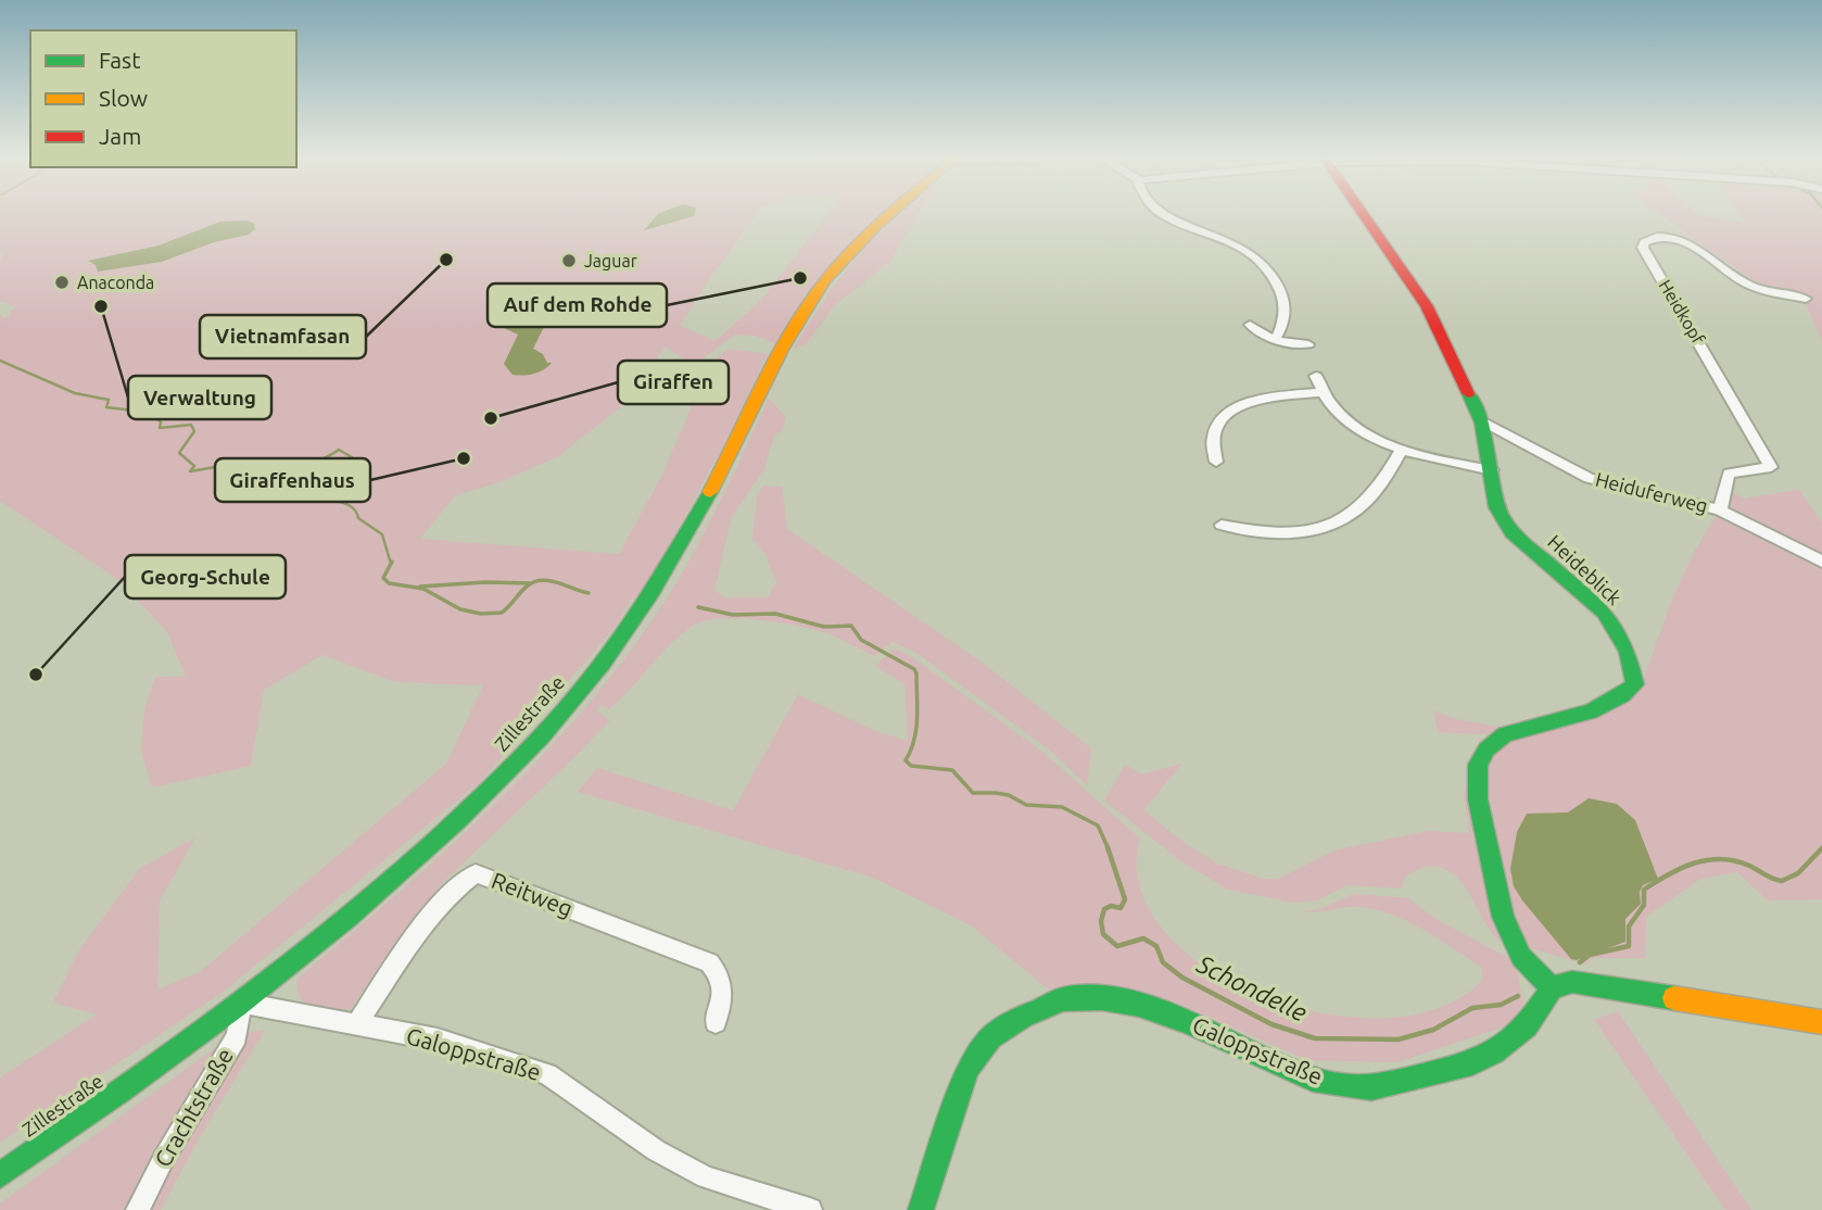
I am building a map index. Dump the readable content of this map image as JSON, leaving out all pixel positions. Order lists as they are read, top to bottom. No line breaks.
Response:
{"streets":{"street":["Heidkopf","Heiduferweg","Heideblick","Zillestraße","Reitweg","Galoppstraße","Crachtstraße"]},"crossings":[["Heidkopf","Heiduferweg"],["Heiduferweg","Heideblick"],["Heideblick","Galoppstraße"],["Zillestraße","Galoppstraße"],["Zillestraße","Crachtstraße"],["Reitweg","Galoppstraße"],["Galoppstraße","Crachtstraße"]],"water":["Schondelle"],"places":["Vietnamfasan","Jaguar","Auf dem Rohde","Anaconda","Verwaltung","Giraffen","Giraffenhaus","Georg-Schule"],"legend":["Fast","Slow","Jam"]}
